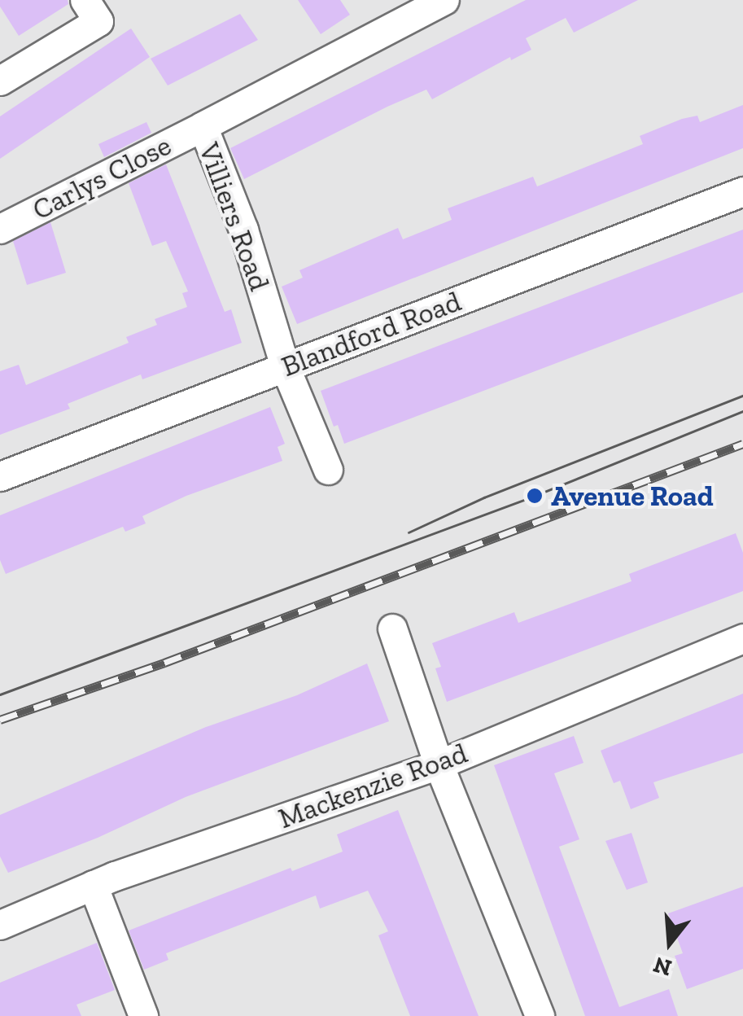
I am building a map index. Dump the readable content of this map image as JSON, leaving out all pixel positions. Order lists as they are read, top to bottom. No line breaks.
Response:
{"streets":{"street":["Carlys Close","Villiers Road","Blandford Road","Mackenzie Road"]},"crossings":[["Carlys Close","Villiers Road"],["Villiers Road","Blandford Road"]],"places":["Avenue Road"],"north":"bottom"}
